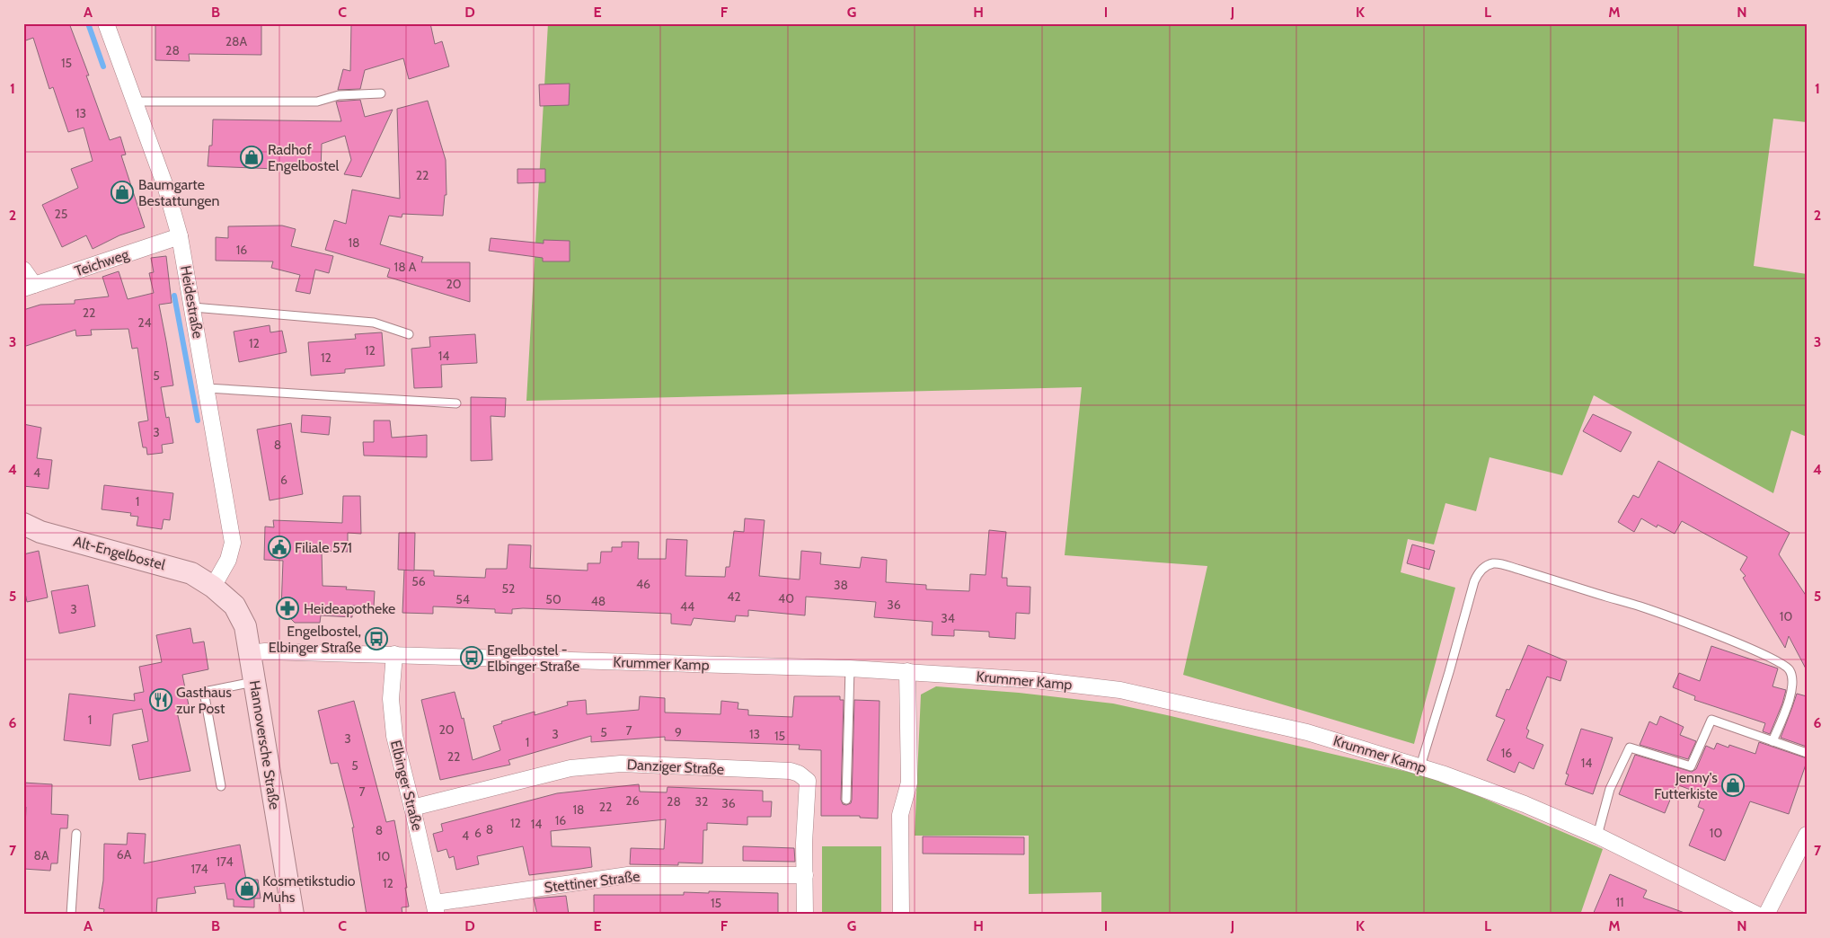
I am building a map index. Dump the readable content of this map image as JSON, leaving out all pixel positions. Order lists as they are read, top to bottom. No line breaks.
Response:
{"streets":{"street":["Teichweg","Heidestraße","Alt-Engelbostel","Krummer Kamp","Hannoversche Straße","Danziger Straße","Elbinger Straße","Stettiner Straße"]},"crossings":[["Teichweg","Heidestraße"],["Heidestraße","Alt-Engelbostel"],["Heidestraße","Hannoversche Straße"],["Alt-Engelbostel","Hannoversche Straße"],["Krummer Kamp","Hannoversche Straße"],["Krummer Kamp","Elbinger Straße"],["Danziger Straße","Elbinger Straße"],["Danziger Straße","Stettiner Straße"],["Elbinger Straße","Stettiner Straße"]],"places":{"shop":["Radhof Engelbostel","Baumgarte Bestattungen","Jenny's Futterkiste","Kosmetikstudio Muhs"],"public building":["Filiale 571"],"pharmacy":["Heideapotheke"],"bus stop":["Engelbostel, Elbinger Straße","Engelbostel - Elbinger Straße"],"restaurant":["Gasthaus zur Post"]},"house_numbers":["28A","28","15","13","22","25","18","16","18 A","20","22","24","12","12","14","12","5","3","8","4","6","1","56","46","38","52","42","40","54","50","48","36","44","3","10","34","1","20","7","5","9","3","13","15","3","1","16","22","14","5","7","26","28","32","36","22","18","16","12","14","8","8","6","10","4","6A","8A","10","174","174","12","11","15"],"grid":{"columns":["A","B","C","D","E","F","G","H","I","J","K","L","M","N"],"rows":["1","2","3","4","5","6","7"]}}
